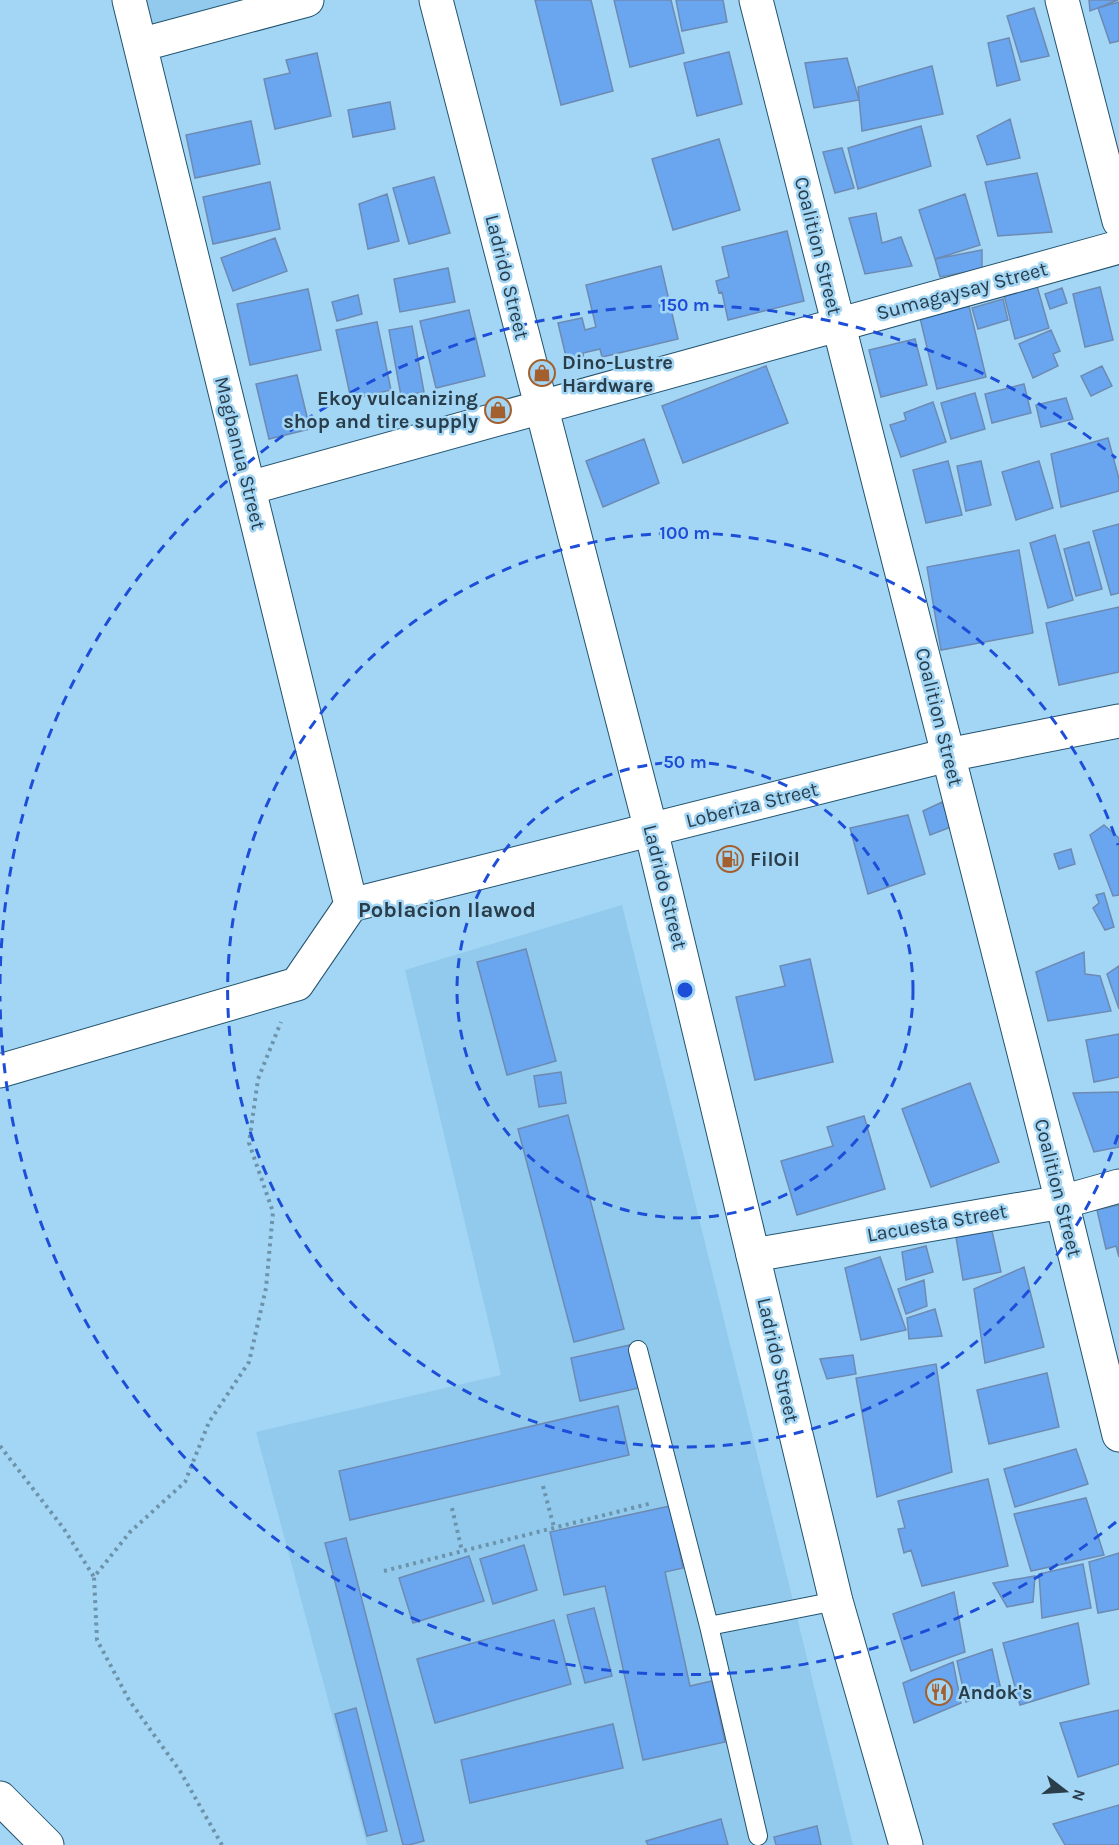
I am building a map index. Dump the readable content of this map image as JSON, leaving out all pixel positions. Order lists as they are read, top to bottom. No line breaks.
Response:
{"streets":{"street":["Coalition Street","Ladrido Street","Sumagaysay Street","Magbanua Street","Loberiza Street","Lacuesta Street"]},"crossings":[["Coalition Street","Sumagaysay Street"],["Coalition Street","Loberiza Street"],["Coalition Street","Lacuesta Street"],["Ladrido Street","Sumagaysay Street"],["Ladrido Street","Loberiza Street"],["Ladrido Street","Lacuesta Street"],["Sumagaysay Street","Magbanua Street"],["Magbanua Street","Loberiza Street"]],"districts":["Poblacion Ilawod"],"places":{"shop":["Dino-Lustre Hardware","Ekoy vulcanizing shop and tire supply"],"fuel station":["FilOil"],"restaurant":["Andok's"]},"north":"right","rings":["150 m","100 m","50 m"]}
